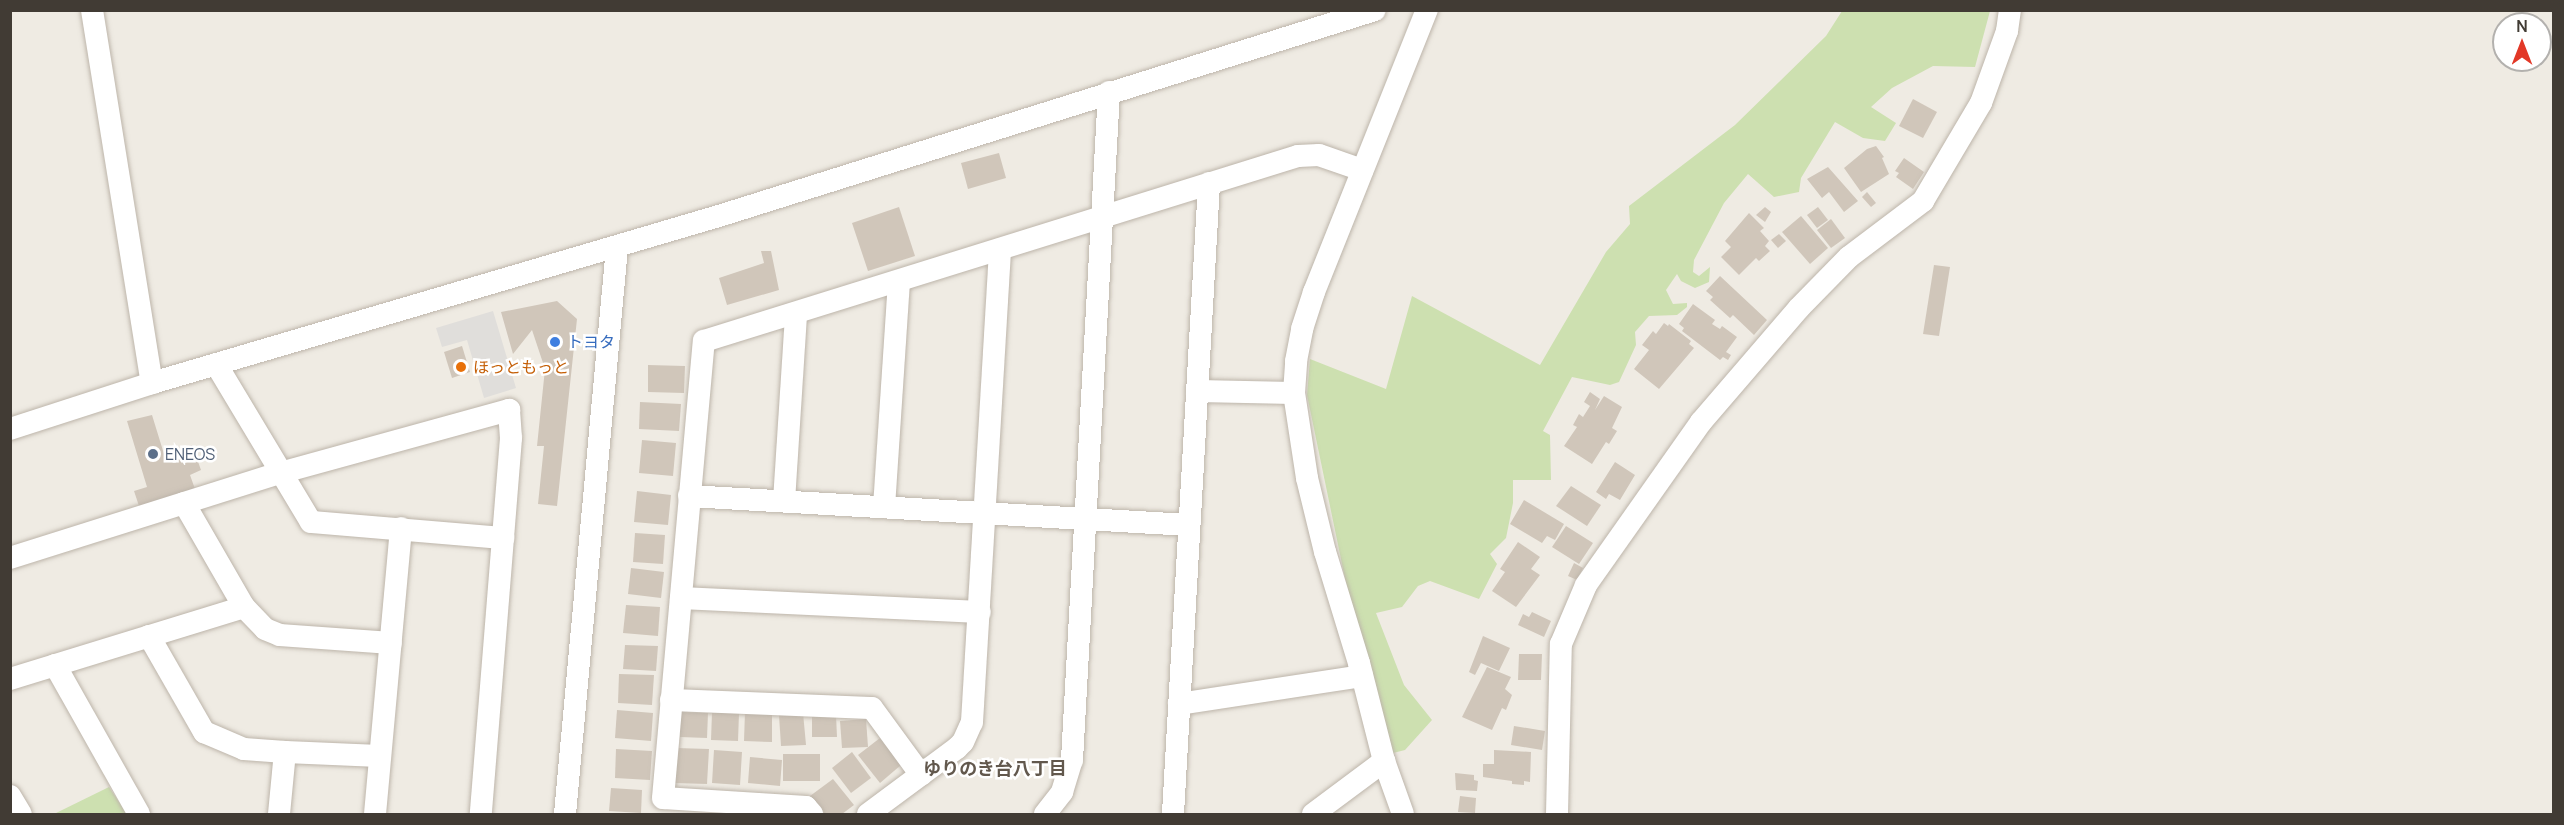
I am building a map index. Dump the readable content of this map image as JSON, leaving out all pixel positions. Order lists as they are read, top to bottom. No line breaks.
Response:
{"districts":["ゆりのき台八丁目"],"places":["トヨタ","ほっともっと","ENEOS"],"north":"top"}
